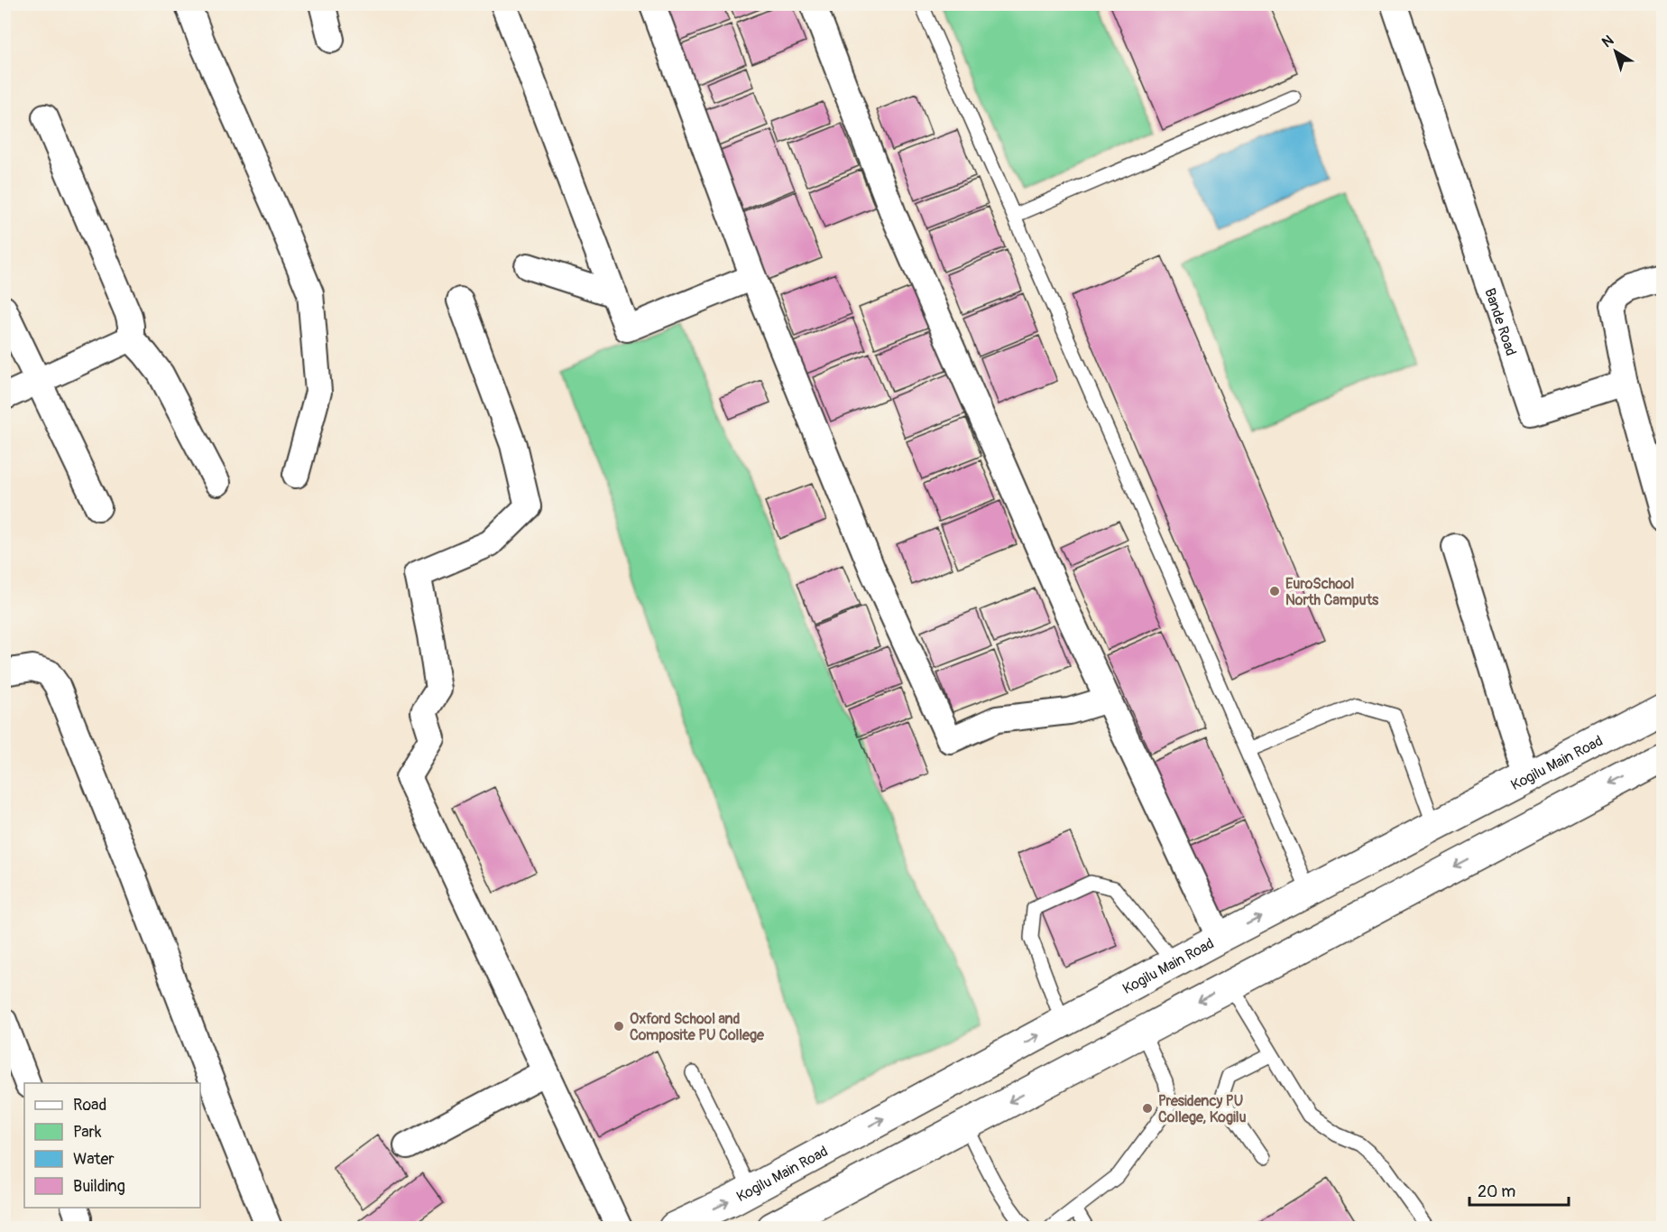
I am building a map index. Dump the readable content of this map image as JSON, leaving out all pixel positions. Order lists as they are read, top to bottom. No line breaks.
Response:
{"streets":{"main road":["Kogilu Main Road"],"street":["Bande Road"]},"places":["EuroSchool North Camputs","Oxford School and Composite PU College","Presidency PU College, Kogilu"],"legend":["Road","Park","Water","Building"],"scale_bar":"20 m","north":"top left"}
